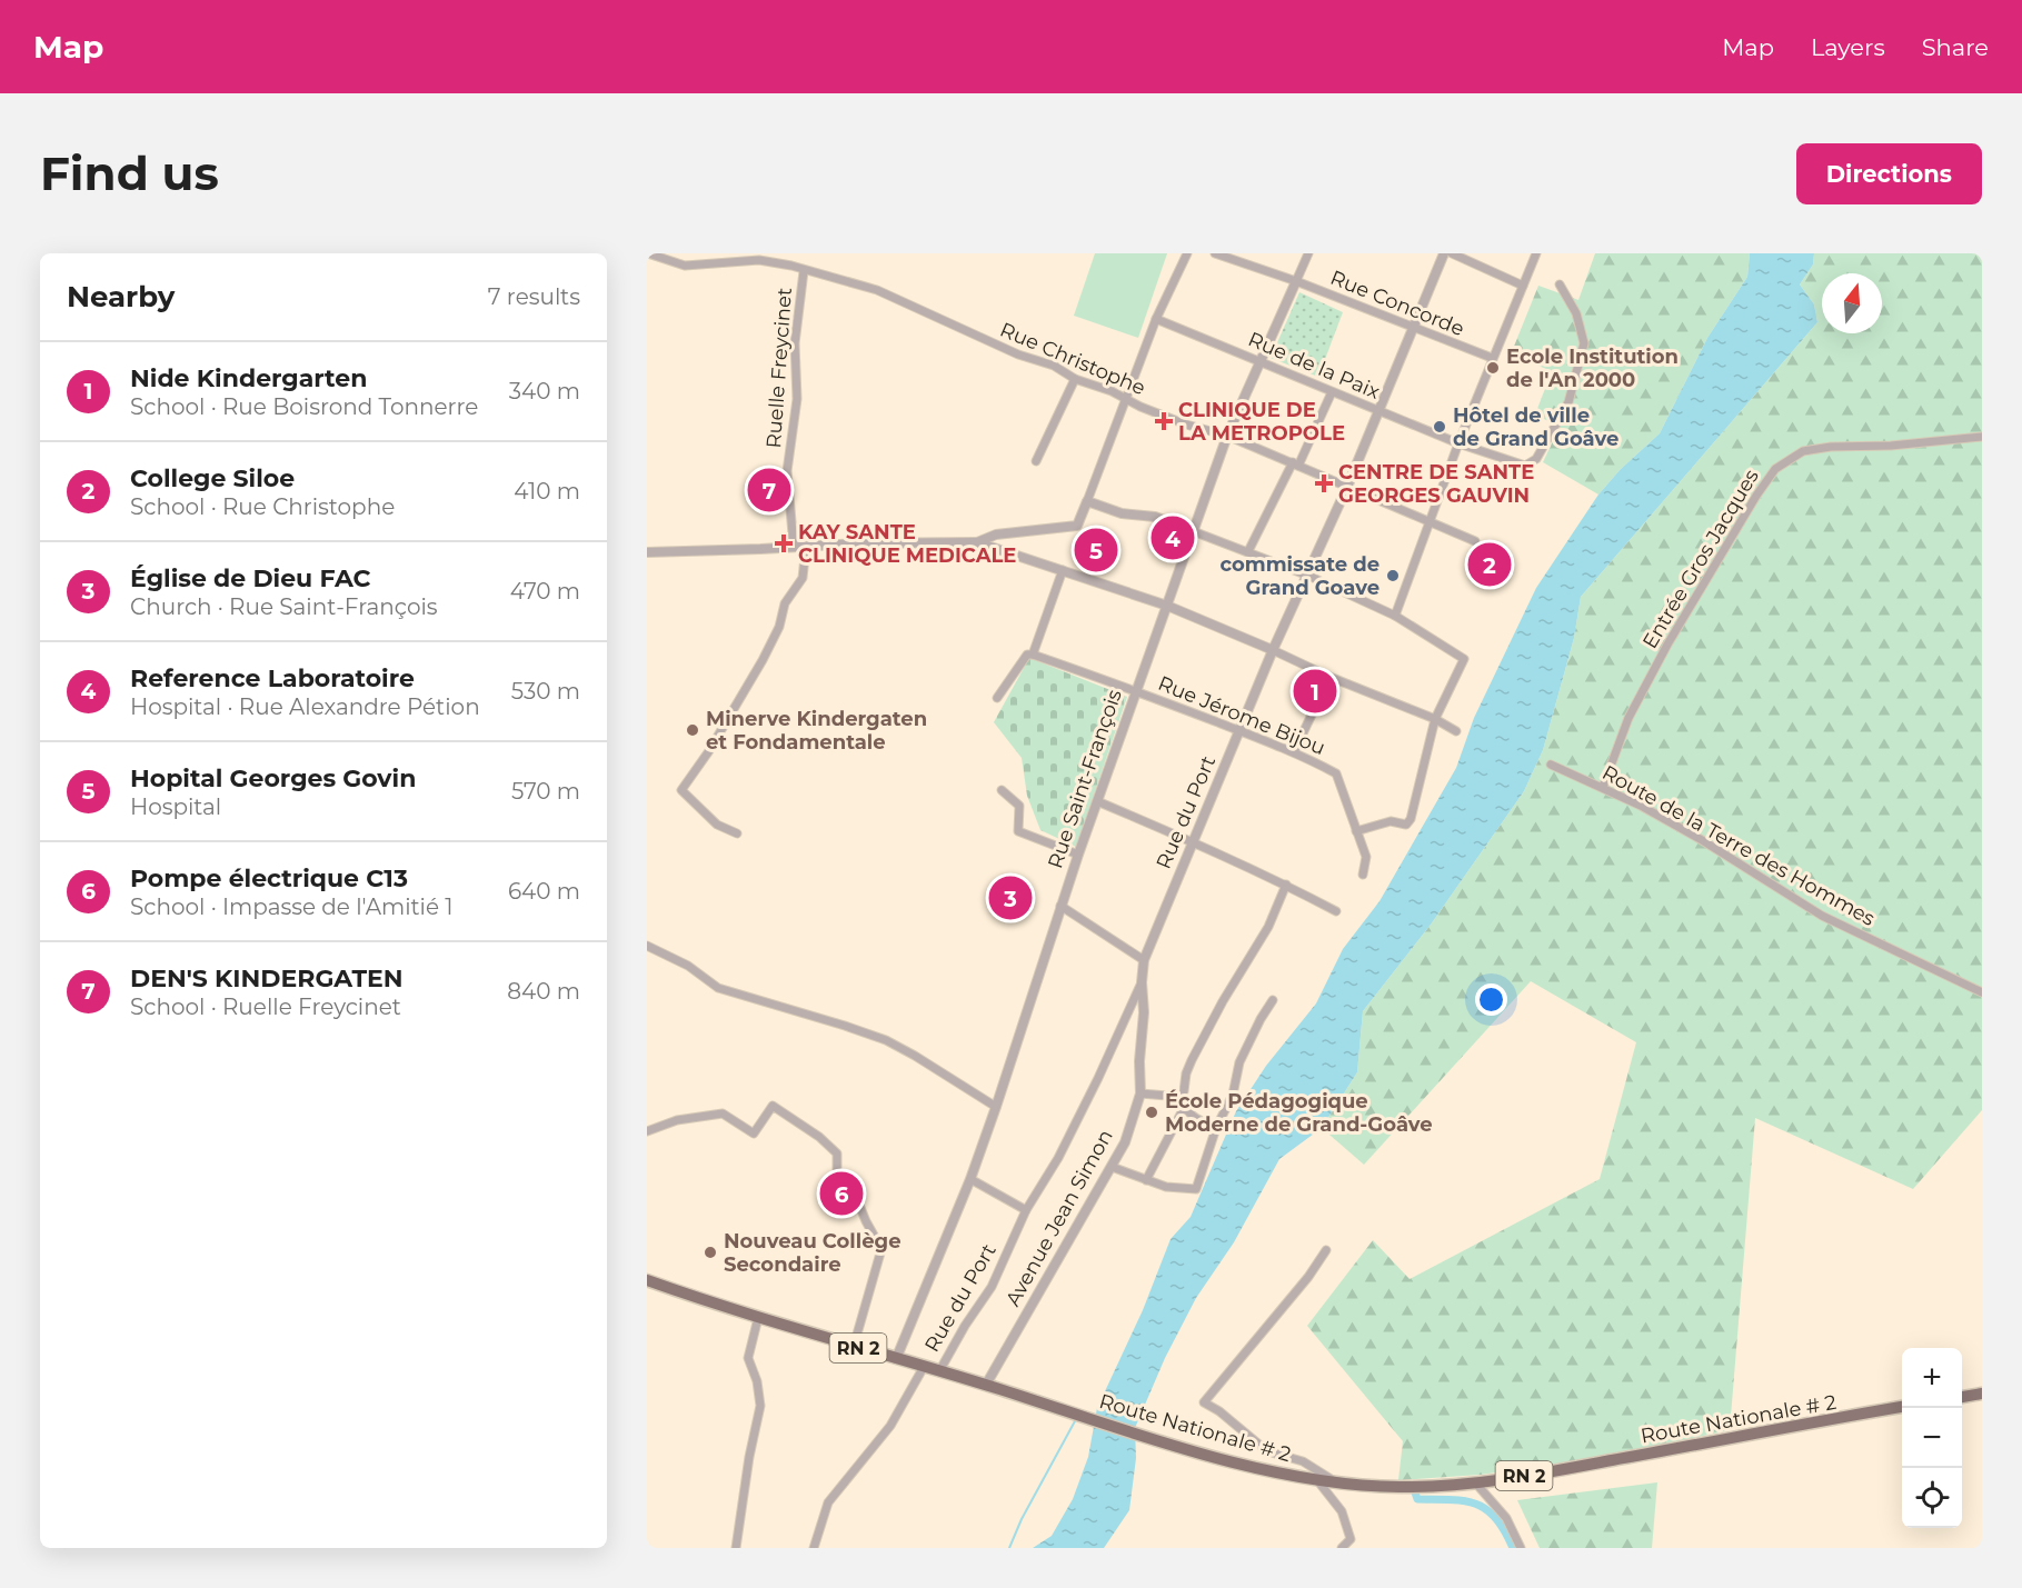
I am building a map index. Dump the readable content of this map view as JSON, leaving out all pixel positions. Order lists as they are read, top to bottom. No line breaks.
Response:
{"streets":{"main road":["RN 2","Route Nationale # 2"],"street":["Rue Concorde","Rue Christophe","Rue de la Paix","Ruelle Freycinet","Entrée Gros Jacques","Rue Jérome Bijou","Rue Saint-François","Rue du Port","Route de la Terre des Hommes","Avenue Jean Simon"]},"crossings":[["Rue Concorde","Rue Saint-François"],["Rue Concorde","Rue du Port"],["Rue Christophe","Ruelle Freycinet"],["Rue Christophe","Rue Saint-François"],["Rue Christophe","Rue du Port"],["Rue de la Paix","Rue Saint-François"],["Rue de la Paix","Rue du Port"],["Entrée Gros Jacques","Route de la Terre des Hommes"],["Rue Jérome Bijou","Rue Saint-François"],["Rue Jérome Bijou","Rue du Port"],["Rue Saint-François","Route Nationale # 2"],["Rue du Port","Avenue Jean Simon"],["Rue du Port","Route Nationale # 2"],["Avenue Jean Simon","Route Nationale # 2"]],"places":{"other":["Ecole Institution de l'An 2000","Hôtel de ville de Grand Goâve","commissate de Grand Goave","Minerve Kindergaten et Fondamentale","École Pédagogique Moderne de Grand-Goâve","Nouveau Collège Secondaire"],"health":["CLINIQUE DE LA METROPOLE","CENTRE DE SANTE GEORGES GAUVIN","KAY SANTE CLINIQUE MEDICALE"]},"north":"top","page":{"header":"Map","nav":["Map","Layers","Share"],"buttons":"Directions","title":"Find us","heading":["Nearby","7 results"],"list":[{"mark":"1","name":"Nide Kindergarten","note":"School · Rue Boisrond Tonnerre","value":"340 m"},{"mark":"2","name":"College Siloe","note":"School · Rue Christophe","value":"410 m"},{"mark":"3","name":"Église de Dieu FAC","note":"Church · Rue Saint-François","value":"470 m"},{"mark":"4","name":"Reference Laboratoire","note":"Hospital · Rue Alexandre Pétion","value":"530 m"},{"mark":"5","name":"Hopital Georges Govin","note":"Hospital","value":"570 m"},{"mark":"6","name":"Pompe électrique C13","note":"School · Impasse de l'Amitié 1","value":"640 m"},{"mark":"7","name":"DEN'S KINDERGATEN","note":"School · Ruelle Freycinet","value":"840 m"}],"pins":["7","4","5","2","1","3","6"],"map_buttons":["+","−"]}}
